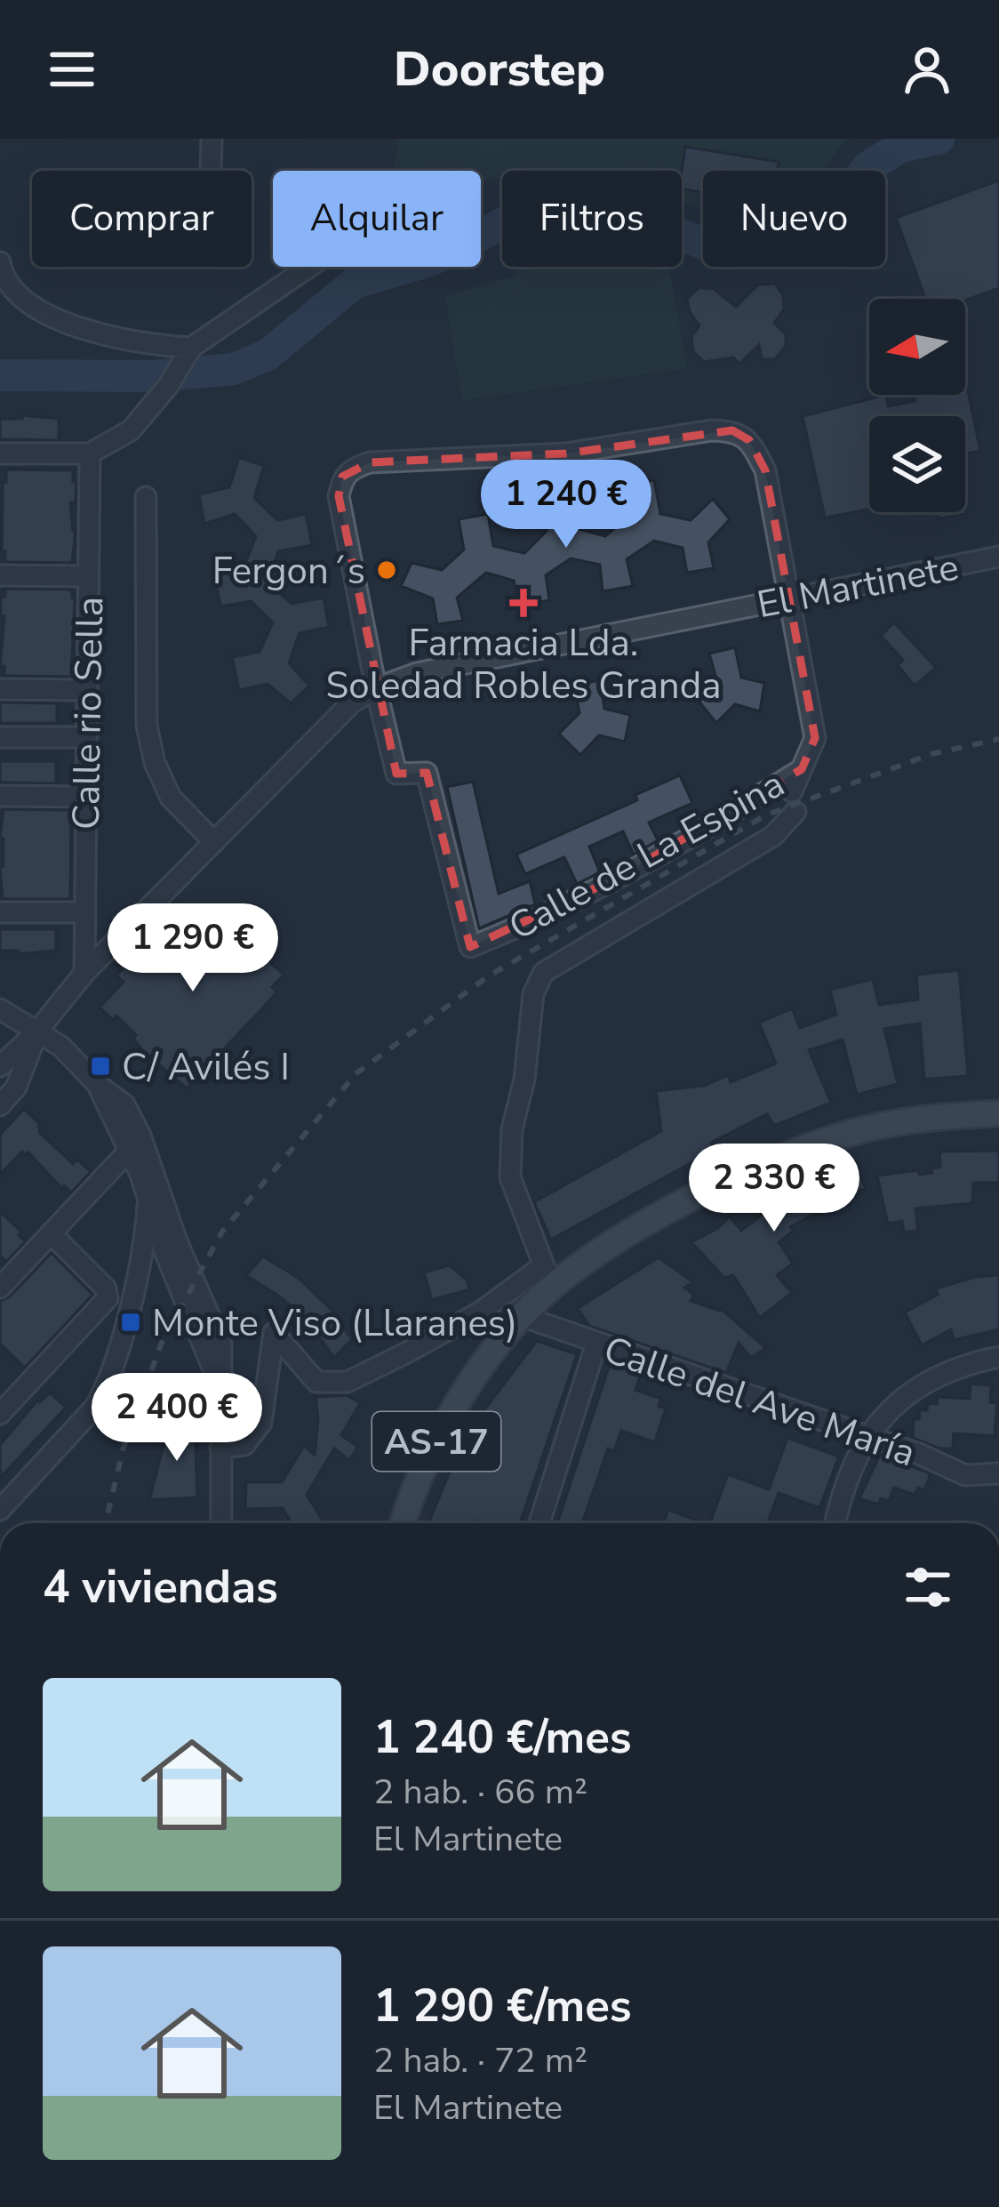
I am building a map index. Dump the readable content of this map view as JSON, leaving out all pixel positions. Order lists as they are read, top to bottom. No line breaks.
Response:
{"streets":{"main road":["AS-17"],"street":["El Martinete","Calle rio Sella","Calle de La Espina","Calle del Ave María"]},"crossings":[["El Martinete","Calle rio Sella"],["El Martinete","Calle de La Espina"],["Calle del Ave María","AS-17"]],"places":{"other":["Fergon´s"],"health":["Farmacia Lda. Soledad Robles Granda"],"transit":["C/ Avilés I","Monte Viso (Llaranes)"]},"north":"left","page":{"header":"Doorstep","chip":["Comprar","Alquilar","Filtros","Nuevo"],"price":["1 240 €","1 290 €","2 330 €","2 400 €"],"heading":"4 viviendas","list":[{"name":"1 240 €/mes","note":"2 hab. · 66 m² · El Martinete"},{"name":"1 290 €/mes","note":"2 hab. · 72 m² · El Martinete"}]}}
